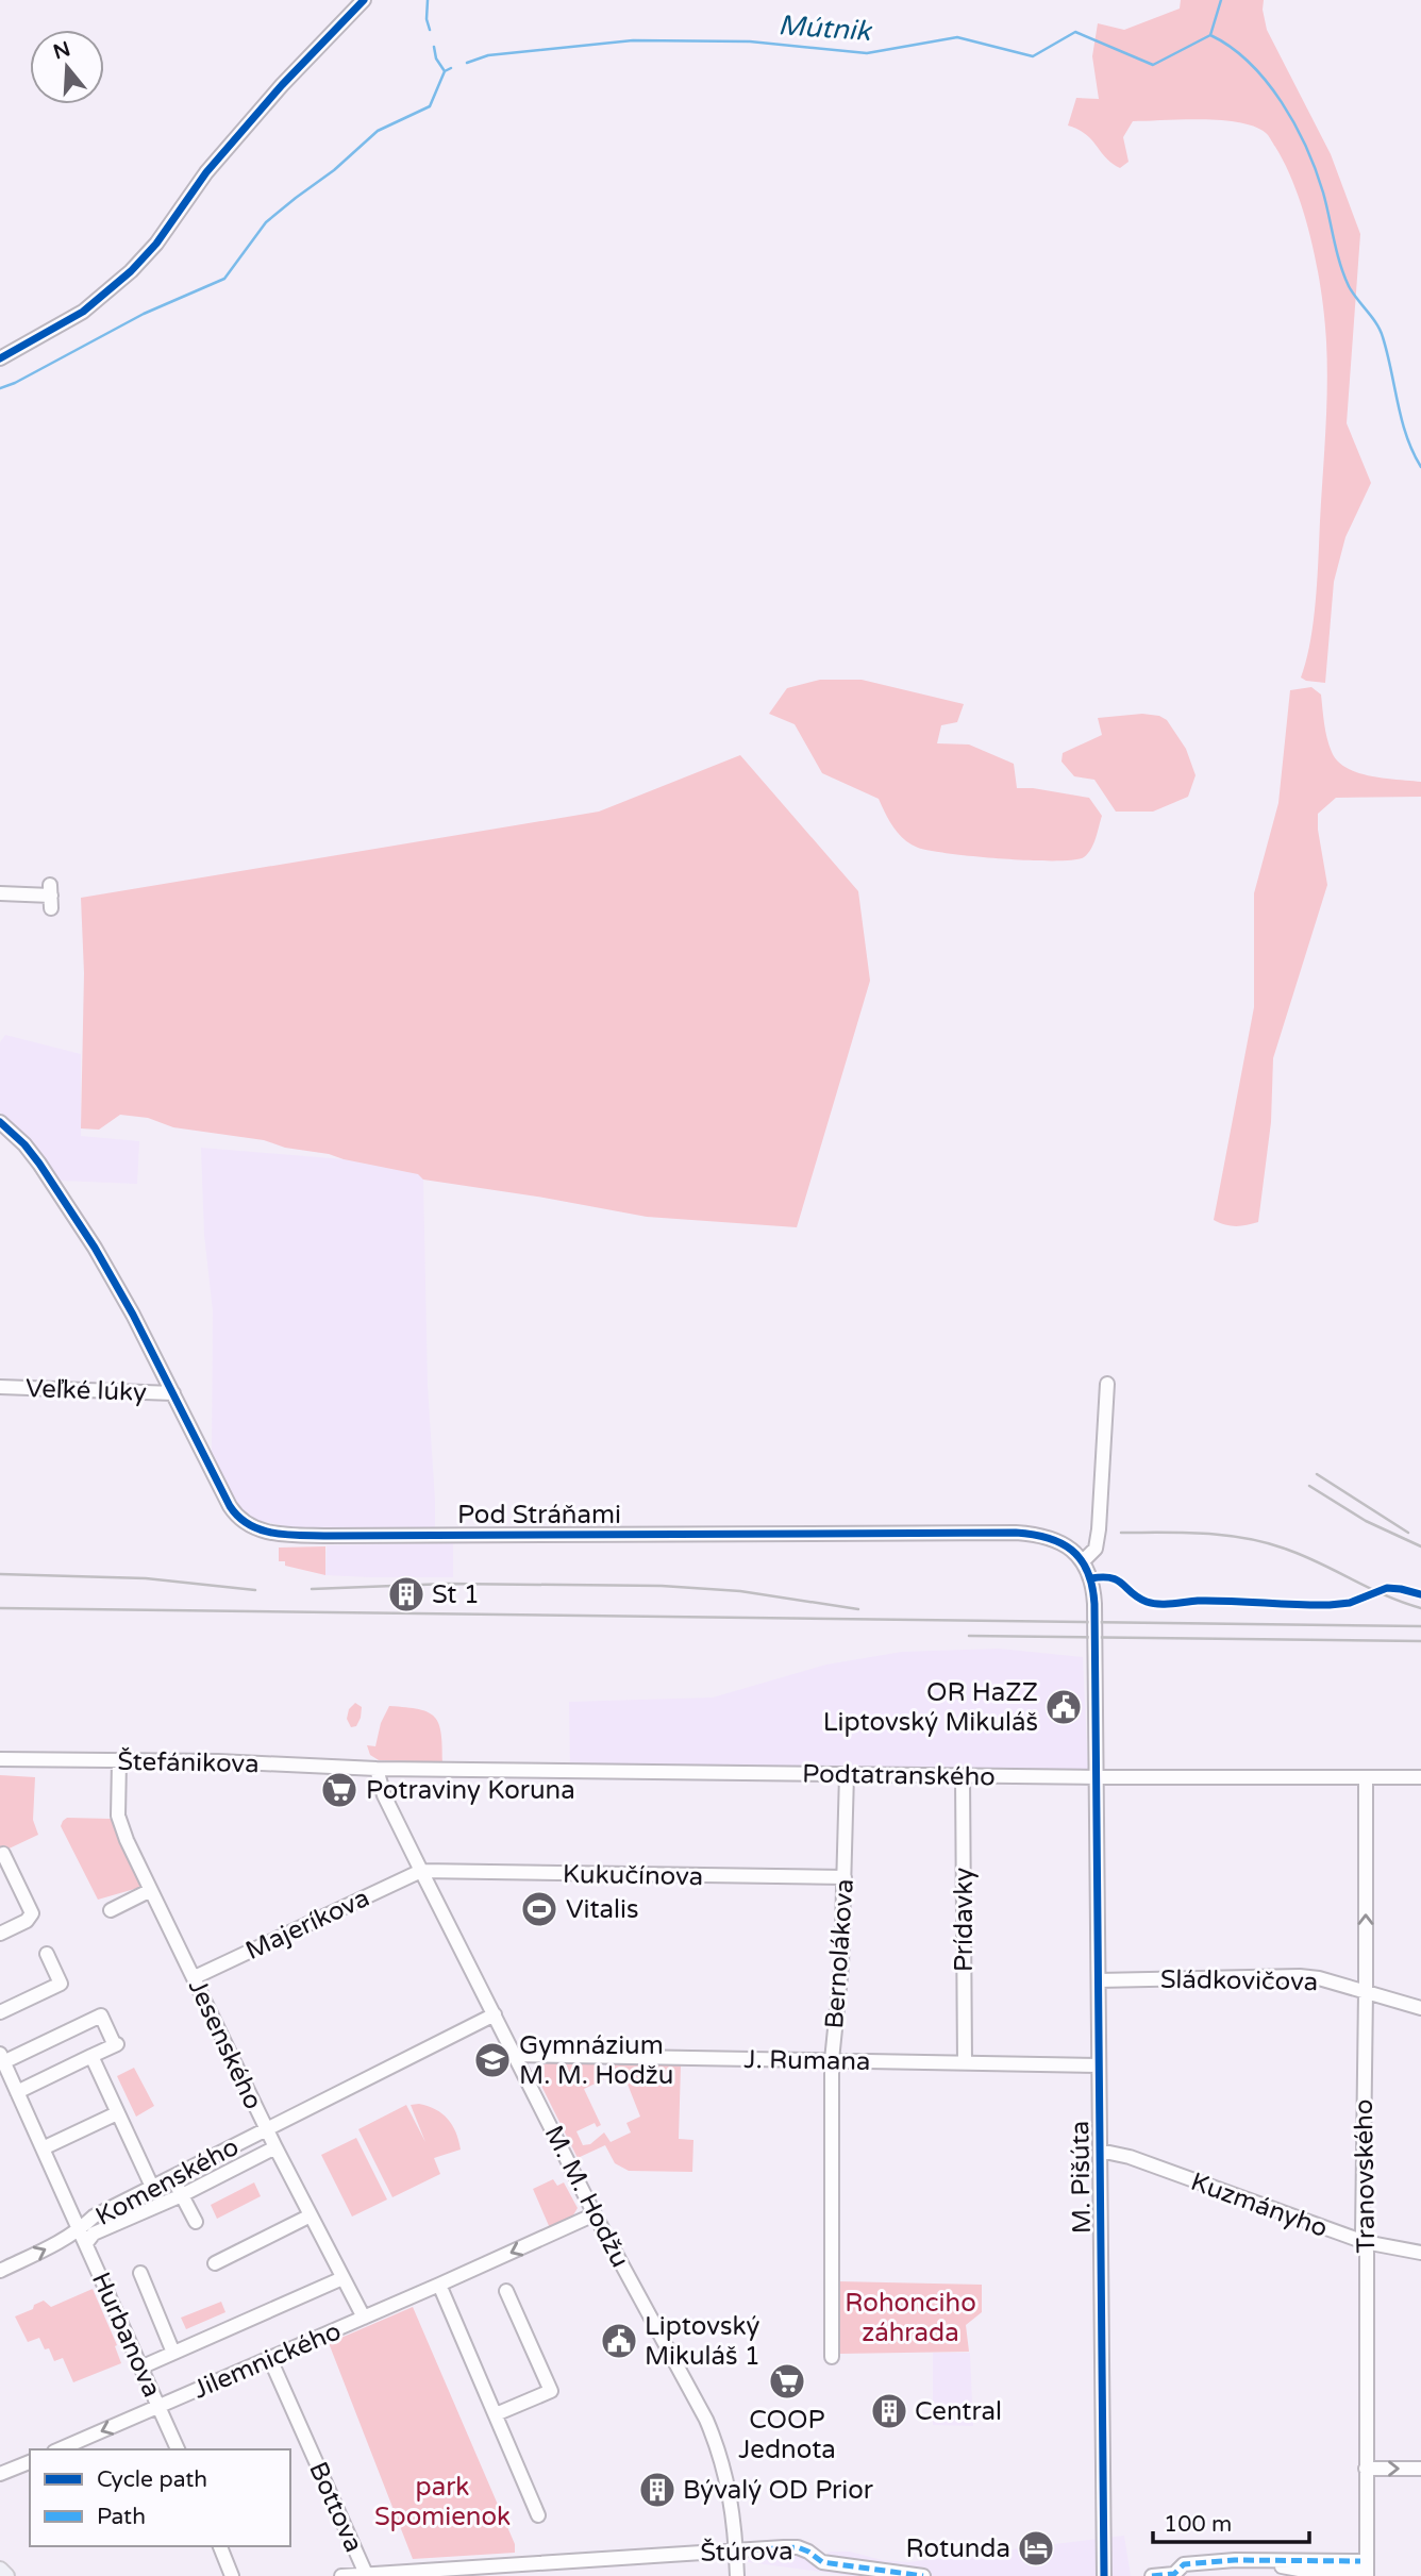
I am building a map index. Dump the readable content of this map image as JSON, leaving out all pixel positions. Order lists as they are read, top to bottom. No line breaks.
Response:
{"streets":{"street":["Veľké lúky","Pod Stráňami","Štefánikova","Podtatranského","Kukučínova","Prídavky","Majeríkova","Bernolákova","Sládkovičova","Jesenského","J. Rumana","Tranovského","M. Pišúta","Komenského","M. M. Hodžu","Kuzmányho","Hurbanova","Jilemnického","Bottova","Štúrova"]},"crossings":[["Veľké lúky","Pod Stráňami"],["Štefánikova","Podtatranského"],["Štefánikova","Jesenského"],["Štefánikova","M. M. Hodžu"],["Podtatranského","Prídavky"],["Podtatranského","Bernolákova"],["Podtatranského","Tranovského"],["Podtatranského","M. Pišúta"],["Podtatranského","M. M. Hodžu"],["Kukučínova","Majeríkova"],["Kukučínova","Bernolákova"],["Kukučínova","M. M. Hodžu"],["Prídavky","J. Rumana"],["Majeríkova","Jesenského"],["Majeríkova","M. M. Hodžu"],["Bernolákova","J. Rumana"],["Sládkovičova","Tranovského"],["Sládkovičova","M. Pišúta"],["Jesenského","Komenského"],["Jesenského","Jilemnického"],["J. Rumana","M. Pišúta"],["J. Rumana","M. M. Hodžu"],["Tranovského","Kuzmányho"],["M. Pišúta","Kuzmányho"],["Komenského","M. M. Hodžu"],["Komenského","Hurbanova"],["M. M. Hodžu","Jilemnického"],["M. M. Hodžu","Štúrova"],["Hurbanova","Jilemnického"],["Jilemnického","Bottova"],["Bottova","Štúrova"]],"one_way":["Jilemnického"],"water":["Mútnik"],"parks":["Rohonciho záhrada","park Spomienok"],"places":{"building":["St 1","Central","Bývalý OD Prior"],"public building":["OR HaZZ Liptovský Mikuláš","Liptovský Mikuláš 1"],"supermarket":["Potraviny Koruna","COOP Jednota"],"sports":["Vitalis"],"school or university":["Gymnázium M. M. Hodžu"],"hotel":["Rotunda"]},"legend":["Cycle path","Path"],"scale_bar":"100 m","north":"top"}
